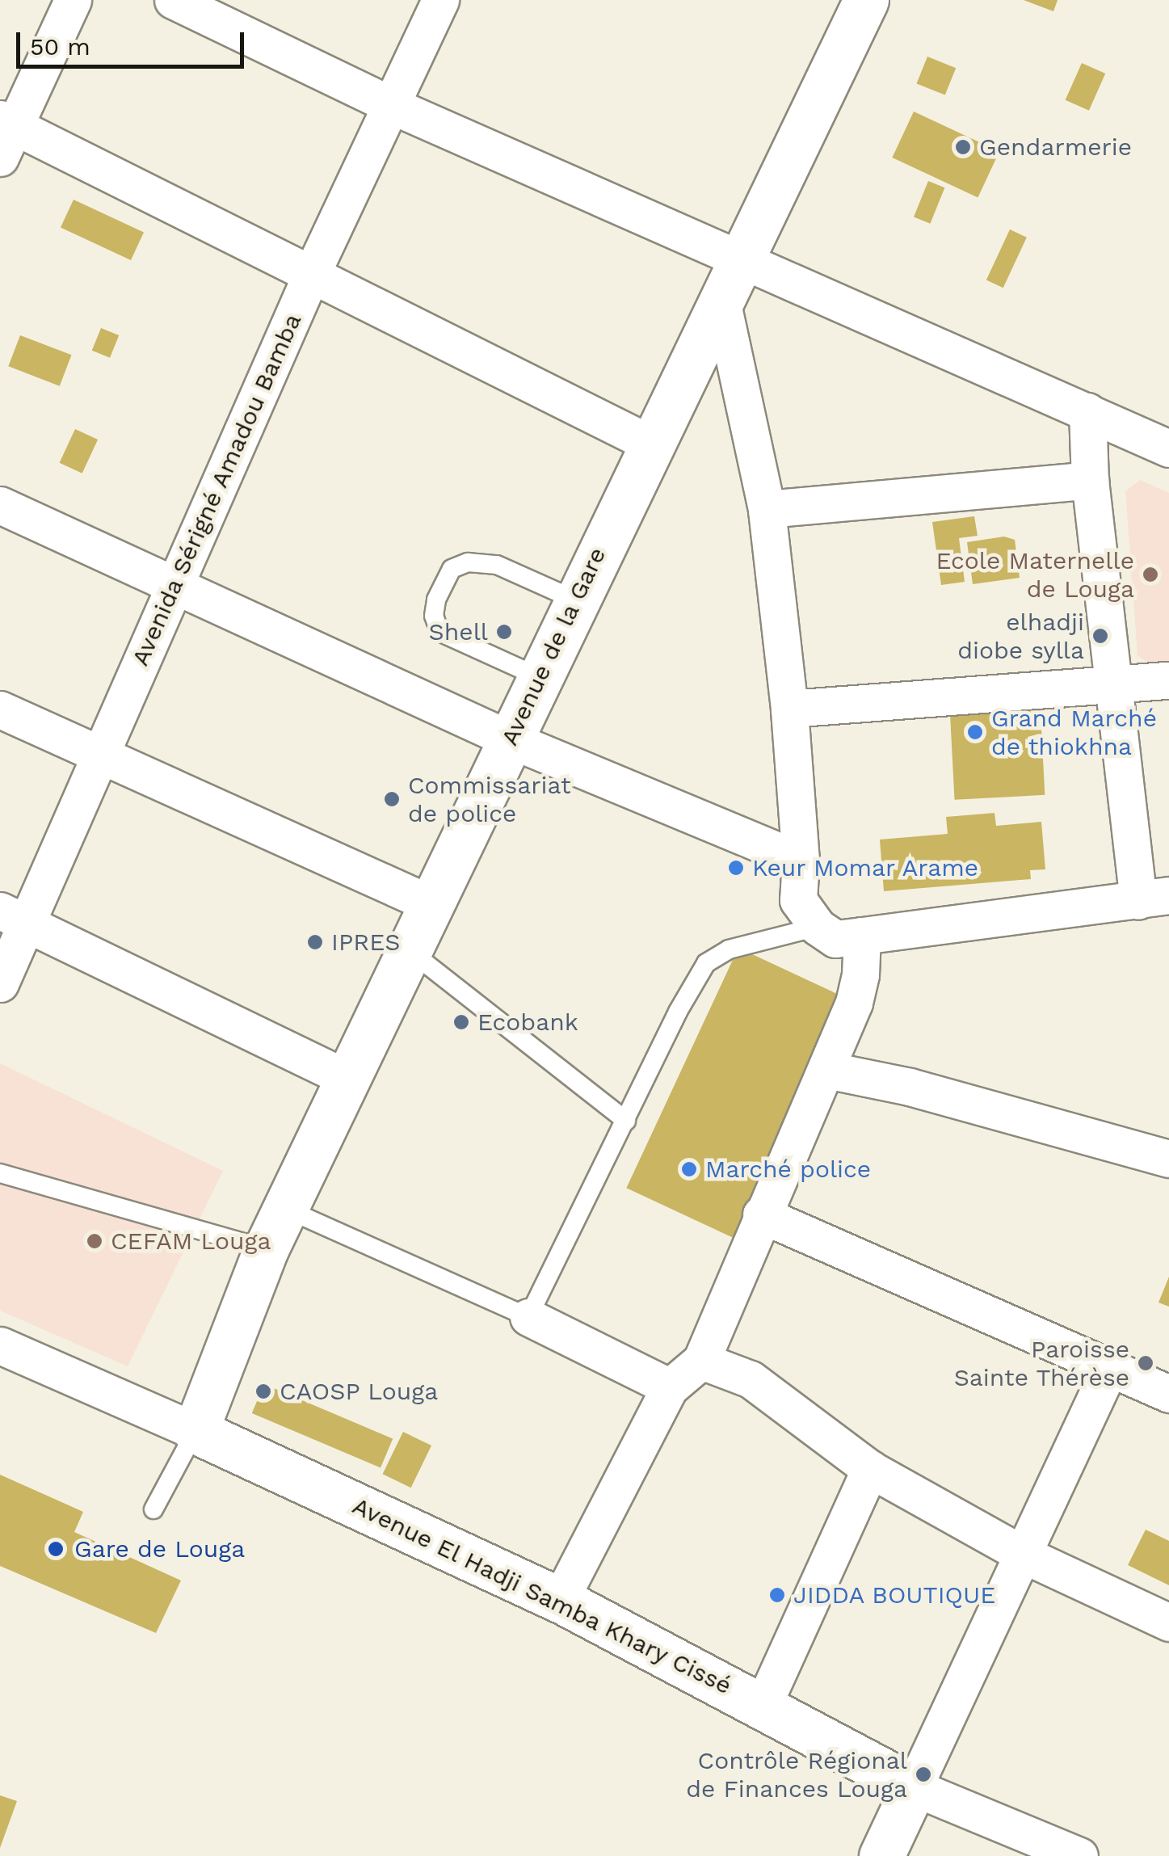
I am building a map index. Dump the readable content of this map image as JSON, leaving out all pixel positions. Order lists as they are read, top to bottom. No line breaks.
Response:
{"streets":{"street":["Avenida Sérigné Amadou Bamba","Avenue de la Gare","Avenue El Hadji Samba Khary Cissé"]},"crossings":[["Avenue de la Gare","Avenue El Hadji Samba Khary Cissé"]],"places":["Gendarmerie","Ecole Maternelle de Louga","Shell","elhadji diobe sylla","Grand Marché de thiokhna","Commissariat de police","Keur Momar Arame","IPRES","Ecobank","Marché police","CEFAM Louga","Paroisse Sainte Thérèse","CAOSP Louga","Gare de Louga","JIDDA BOUTIQUE","Contrôle Régional de Finances Louga"],"scale_bar":"50 m"}
